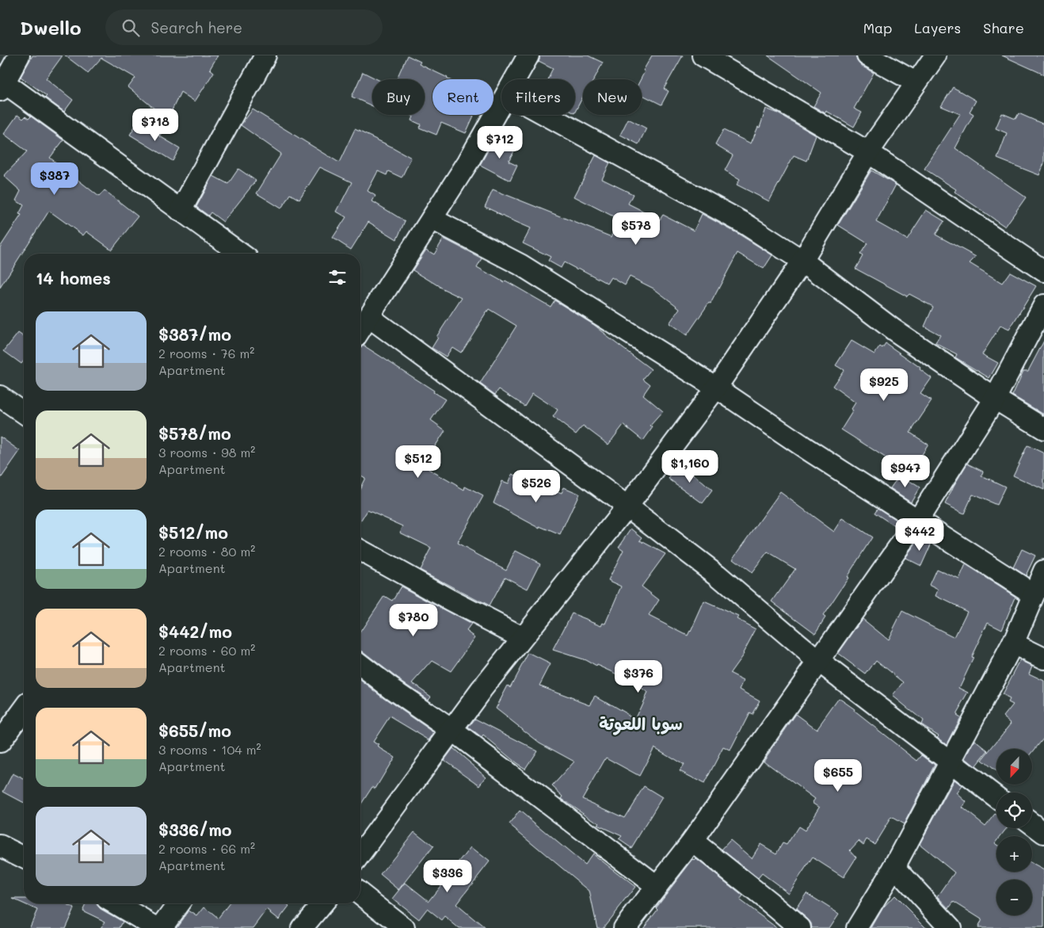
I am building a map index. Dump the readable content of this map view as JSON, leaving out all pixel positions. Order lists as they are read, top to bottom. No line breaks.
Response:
{"districts":["سوبا اللعوتة"],"north":"bottom","page":{"header":"Dwello","search":"Search here","nav":["Map","Layers","Share"],"chip":["Buy","Rent","Filters","New"],"price":["$718","$712","$387","$578","$925","$512","$1,160","$947","$526","$442","$780","$376","$655","$336"],"heading":"14 homes","list":[{"name":"$387/mo","note":"2 rooms · 76 m² · Apartment"},{"name":"$578/mo","note":"3 rooms · 98 m² · Apartment"},{"name":"$512/mo","note":"2 rooms · 80 m² · Apartment"},{"name":"$442/mo","note":"2 rooms · 60 m² · Apartment"},{"name":"$655/mo","note":"3 rooms · 104 m² · Apartment"},{"name":"$336/mo","note":"2 rooms · 66 m² · Apartment"}],"map_buttons":["+","−"]}}
